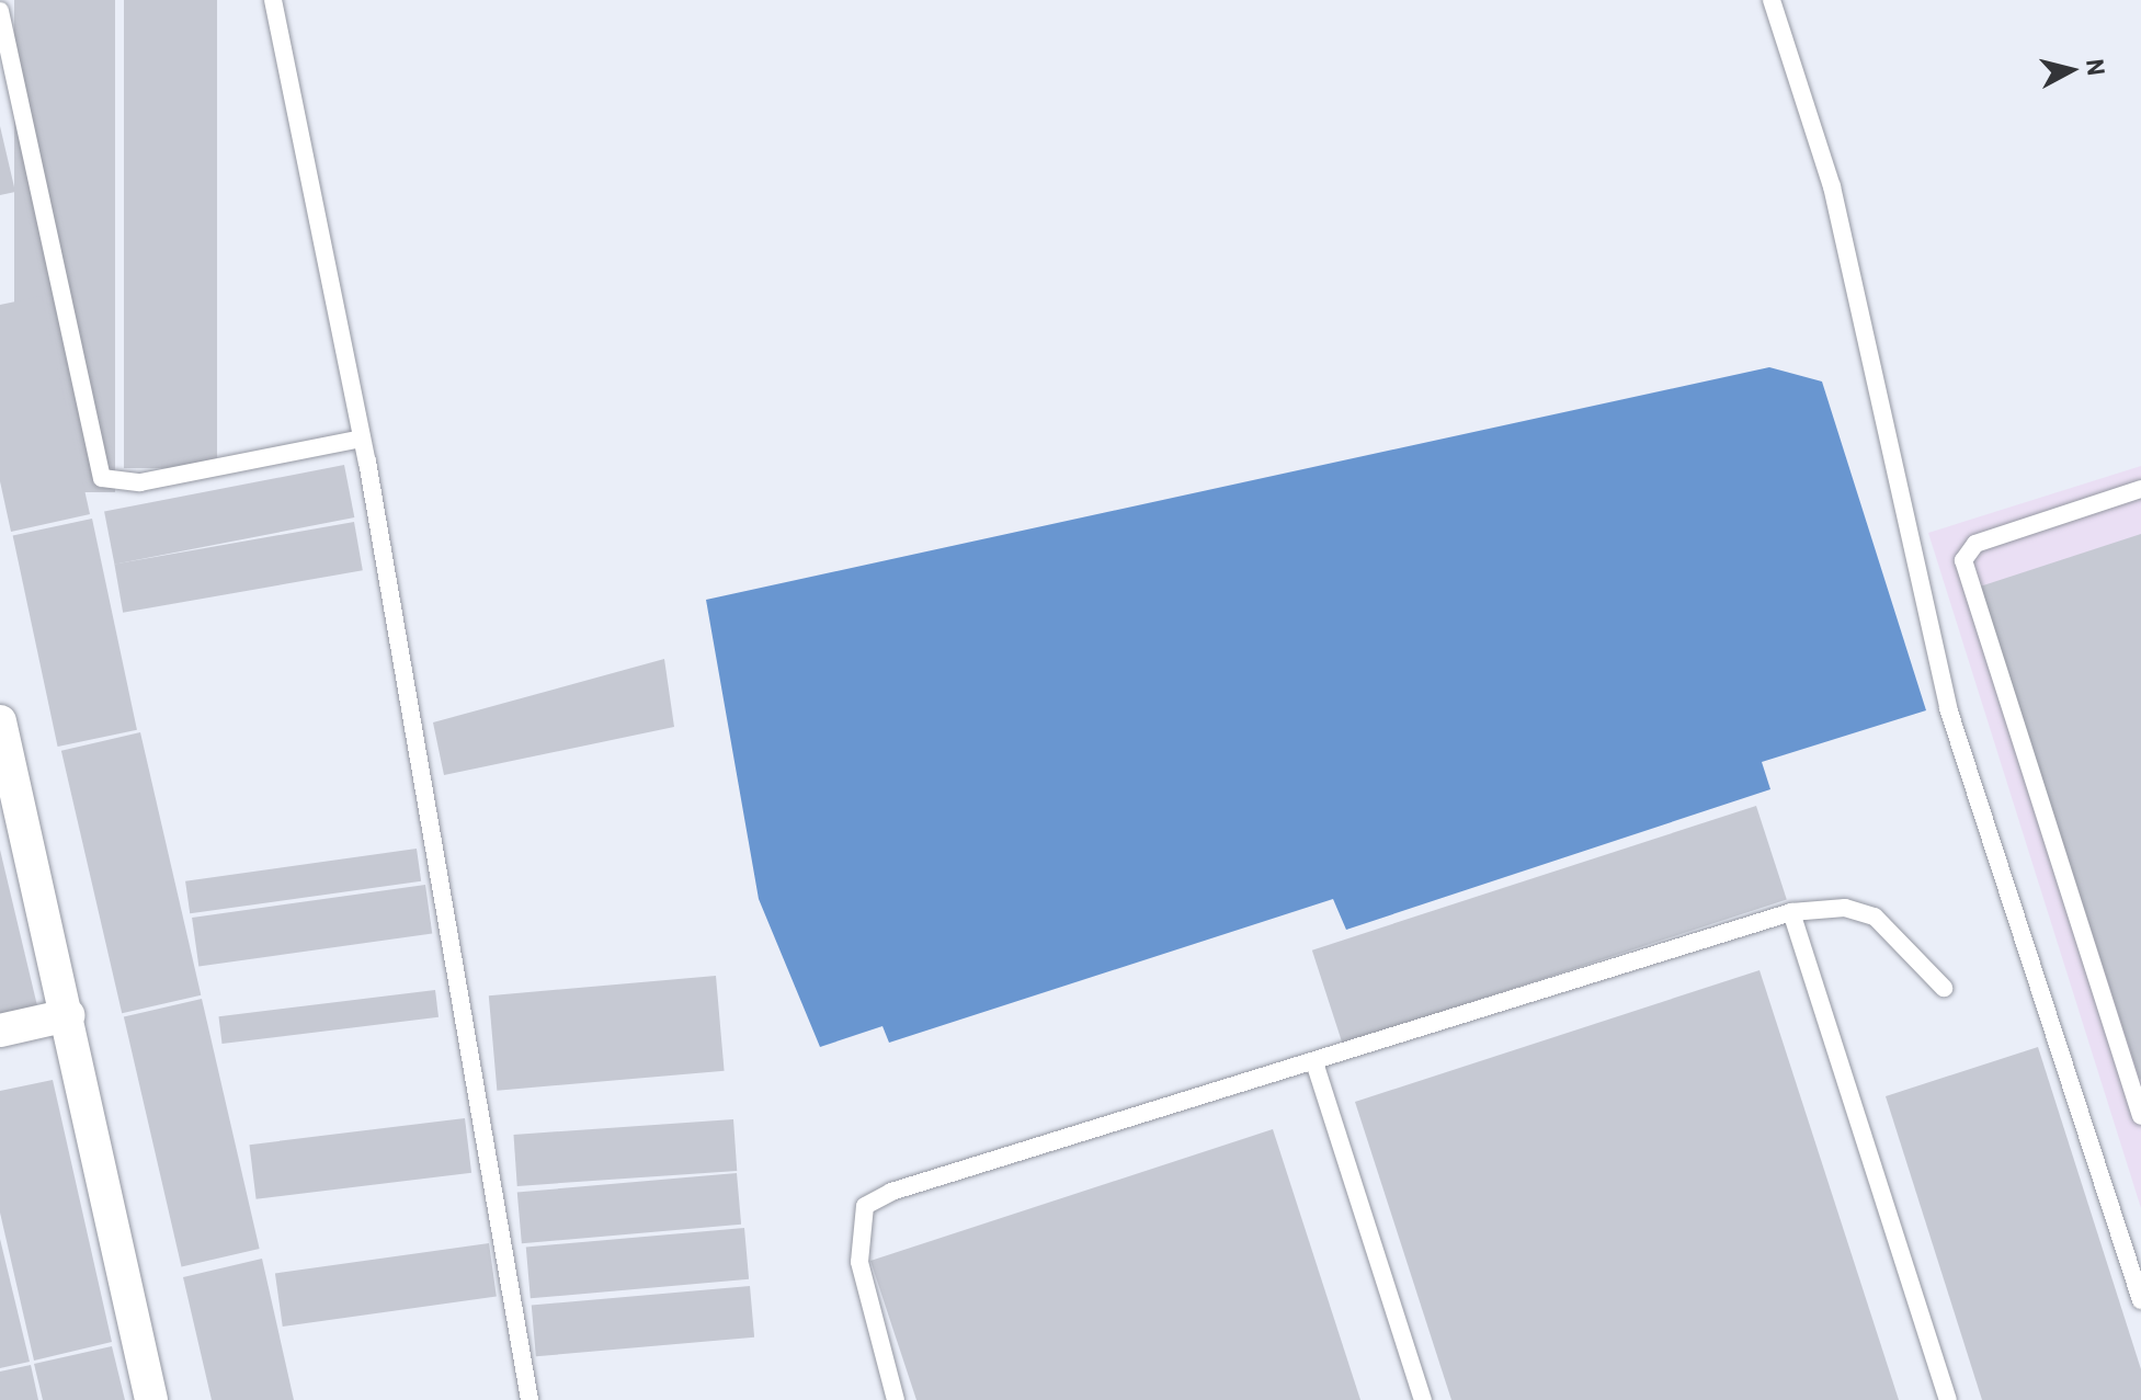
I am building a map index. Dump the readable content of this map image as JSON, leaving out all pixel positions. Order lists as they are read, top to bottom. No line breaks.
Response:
{"north":"right"}
